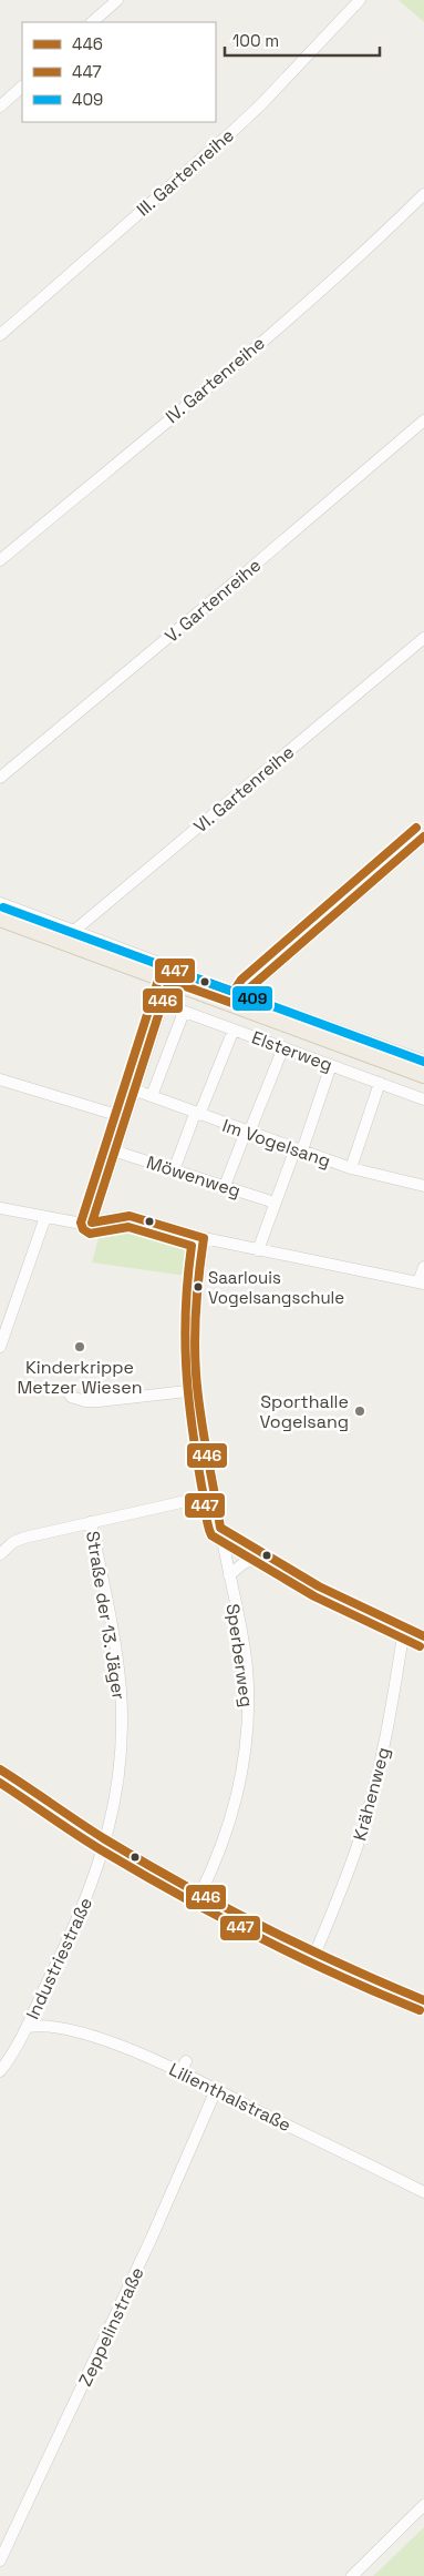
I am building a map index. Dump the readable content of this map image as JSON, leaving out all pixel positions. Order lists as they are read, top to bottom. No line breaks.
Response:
{"streets":{"street":["III. Gartenreihe","IV. Gartenreihe","V. Gartenreihe","VI. Gartenreihe","Elsterweg","Im Vogelsang","Möwenweg","Straße der 13. Jäger","Sperberweg","Krähenweg","Industriestraße","Lilienthalstraße","Zeppelinstraße"]},"crossings":[["Straße der 13. Jäger","Industriestraße"],["Industriestraße","Lilienthalstraße"],["Lilienthalstraße","Zeppelinstraße"]],"places":["Saarlouis Vogelsangschule","Kinderkrippe Metzer Wiesen","Sporthalle Vogelsang"],"lines":["transit line 447","transit line 446","transit line 409"],"legend":["446","447","409"],"scale_bar":"100 m"}
